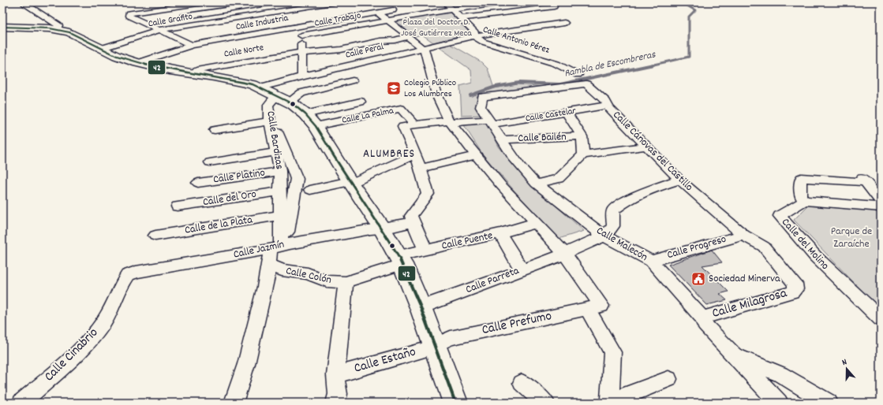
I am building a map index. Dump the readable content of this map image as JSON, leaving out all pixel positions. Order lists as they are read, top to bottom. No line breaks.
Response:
{"streets":{"street":["Calle Trabajo","Calle Grafito","Calle Industria","Calle Antonio Pérez","Calle Norte","Calle Peral","Calle Castelar","Calle La Palma","Calle Bailén","Calle Bardizas","Calle Cánovas del Castillo","Calle Platino","Calle del Oro","Calle de la Plata","Calle Puente","Calle Malecón","Calle del Molino","Calle Progreso","Calle Jazmín","Calle Colón","Calle Parreta","Calle Milagrosa","Calle Prefumo","Calle Cinabrio","Calle Estaño"]},"crossings":[["Calle Trabajo","Calle Antonio Pérez"],["Calle Antonio Pérez","Calle Peral"],["Calle Castelar","Calle Cánovas del Castillo"],["Calle Castelar","Calle Malecón"],["Calle Bailén","Calle Malecón"],["Calle Bardizas","Calle Platino"],["Calle Bardizas","Calle del Oro"],["Calle Bardizas","Calle de la Plata"],["Calle Bardizas","Calle Jazmín"],["Calle Bardizas","Calle Colón"],["Calle Cánovas del Castillo","Calle Malecón"],["Calle Cánovas del Castillo","Calle Progreso"],["Calle Cánovas del Castillo","Calle Milagrosa"],["Calle Puente","Calle Colón"],["Calle Malecón","Calle Progreso"],["Calle Malecón","Calle Parreta"],["Calle Malecón","Calle Milagrosa"],["Calle Jazmín","Calle Colón"],["Calle Jazmín","Calle Cinabrio"],["Calle Prefumo","Calle Estaño"]],"districts":["ALUMBRES"],"water":["Rambla de Escombreras"],"parks":["Plaza del Doctor D. José Gutiérrez Meca","Parque de Zaraíche"],"places":{"school or university":["Colegio Público Los Alumbres"],"public building":["Sociedad Minerva"]},"lines":["transit line 42"],"north":"top"}
